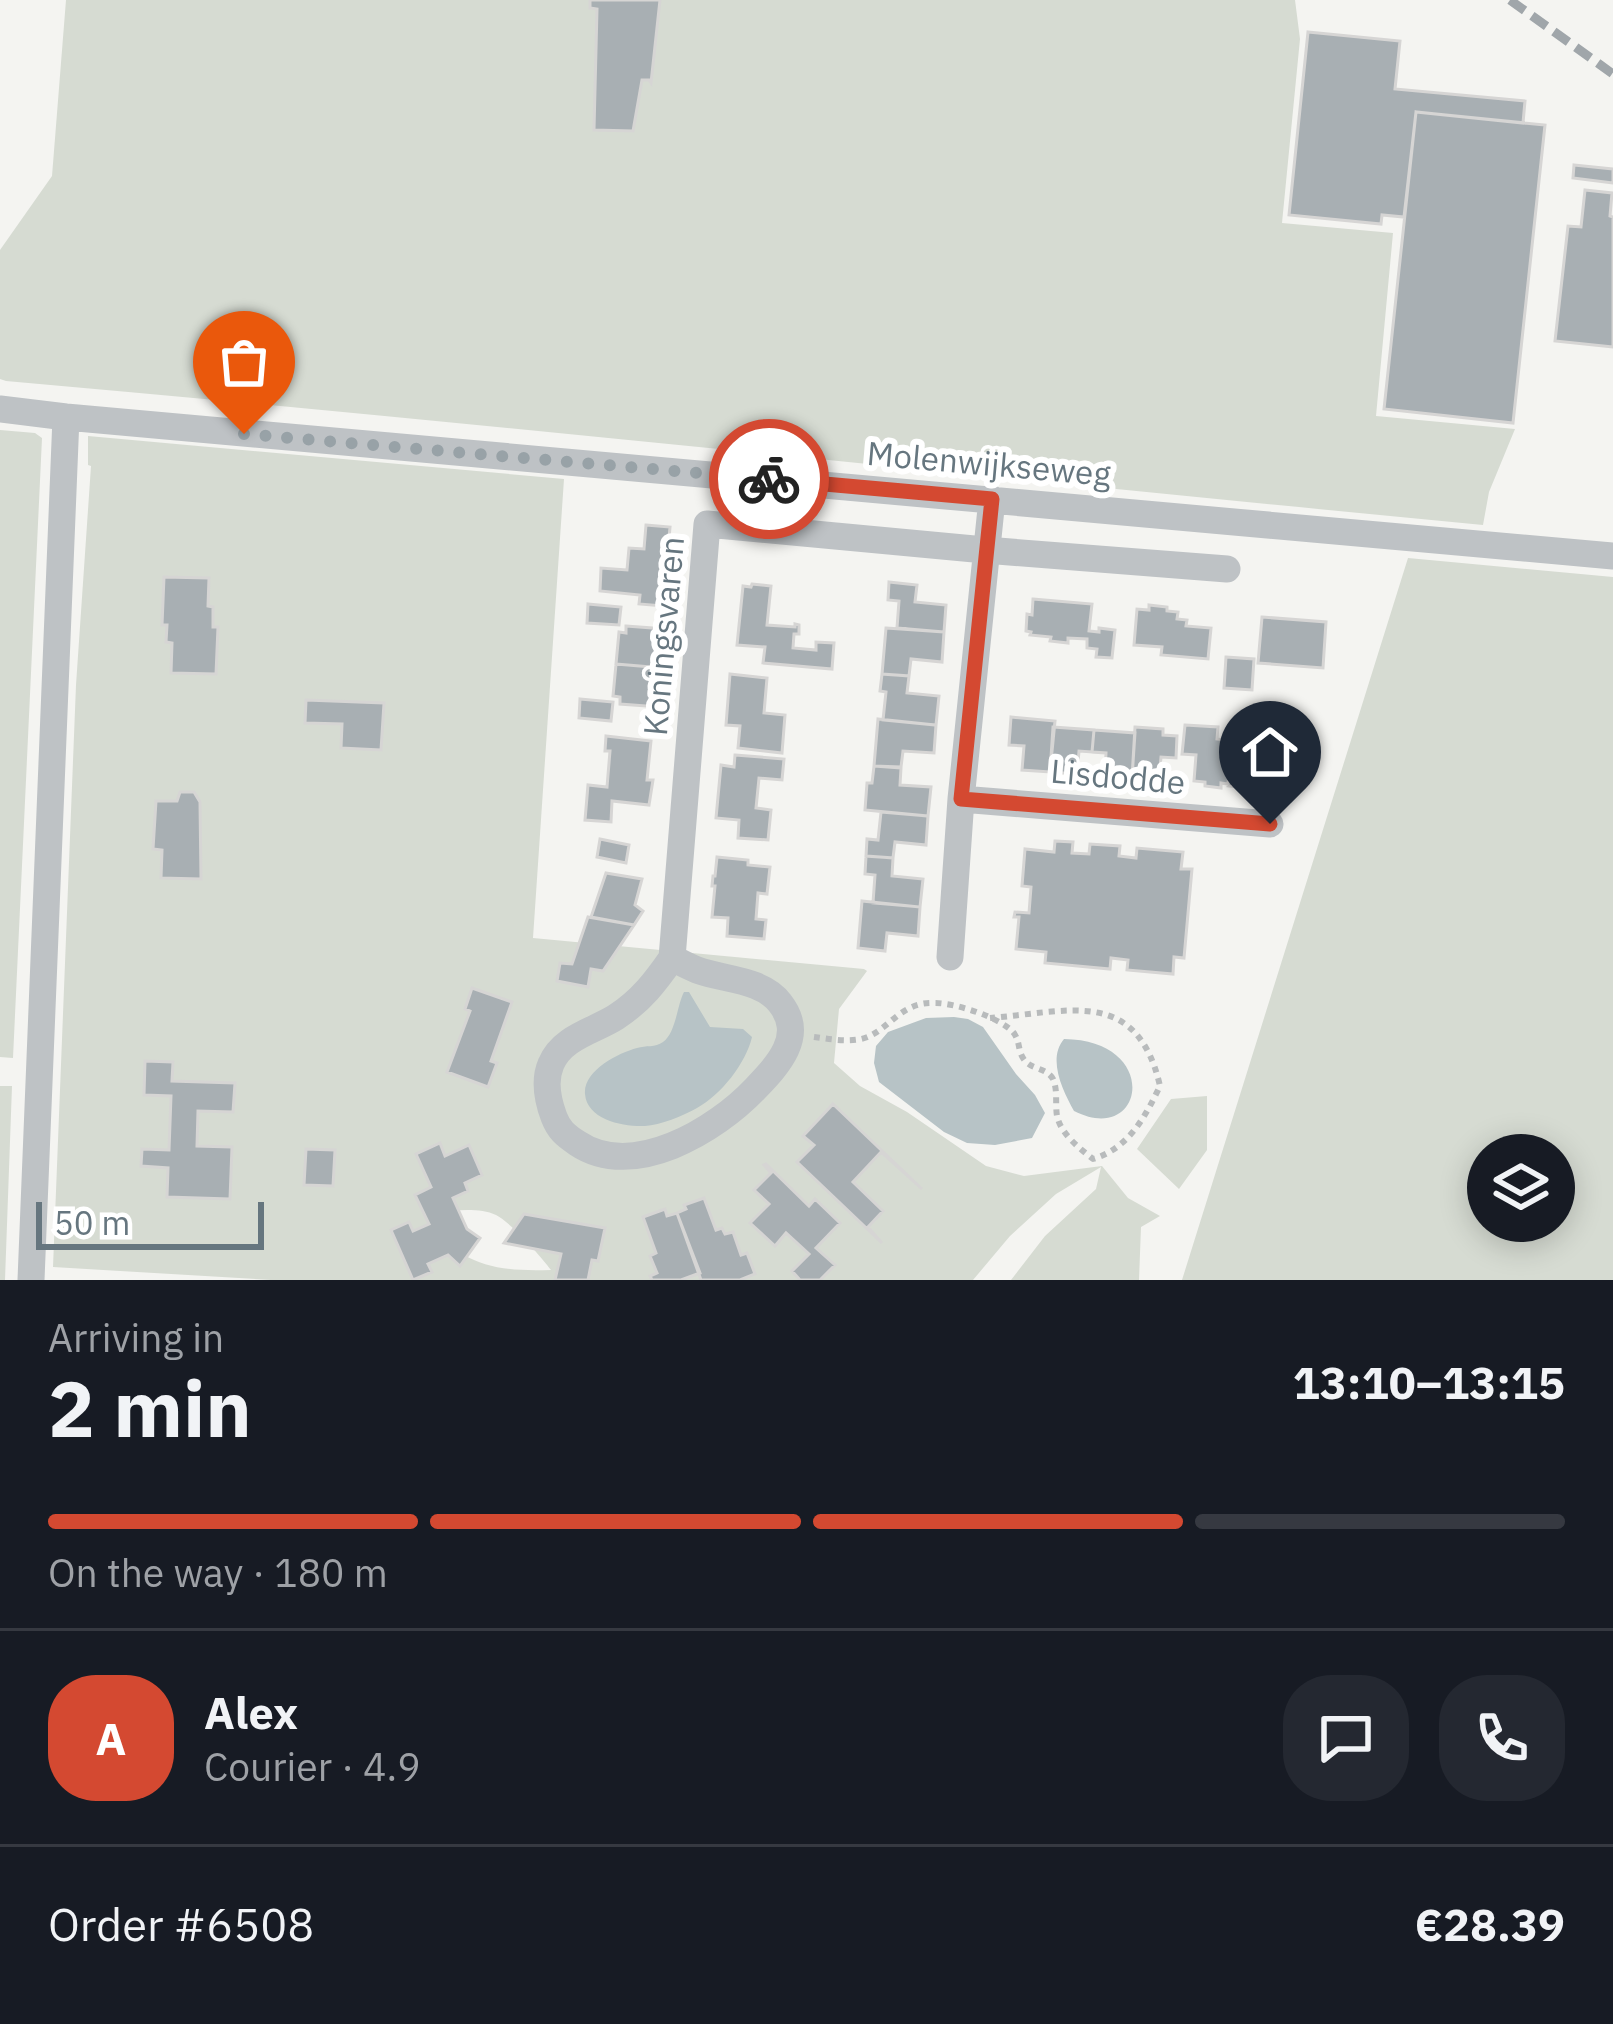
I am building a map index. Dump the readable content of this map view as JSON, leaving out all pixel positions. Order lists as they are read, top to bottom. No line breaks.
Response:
{"streets":{"street":["Molenwijkseweg","Koningsvaren","Lisdodde"]},"scale_bar":"50 m","page":{"scale":"50 m","heading":["2 min","Arriving in","13:10–13:15"],"panel":["Alex","Courier · 4.9","Order #6508","€28.39"],"bar":"On the way · 180 m","round":"A"}}
